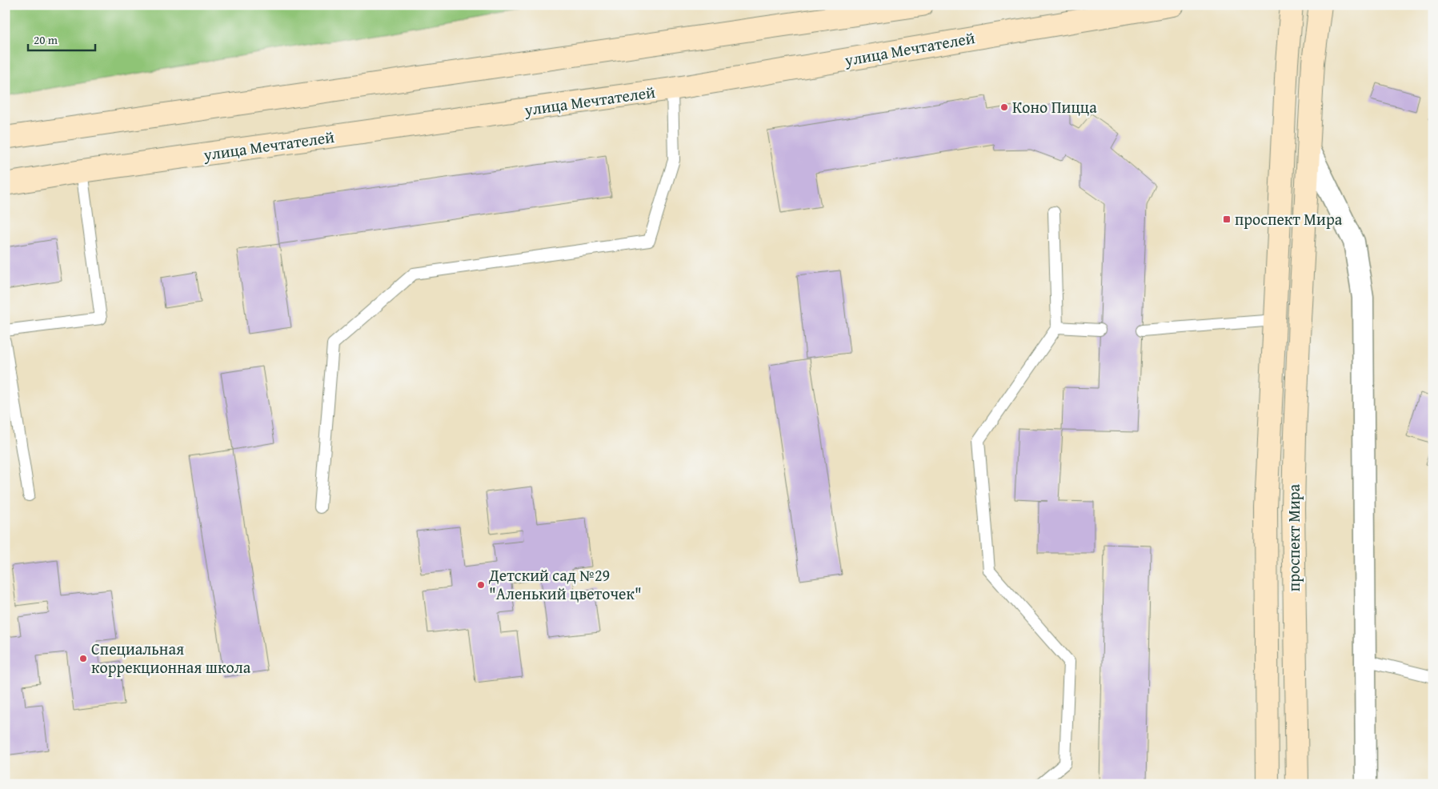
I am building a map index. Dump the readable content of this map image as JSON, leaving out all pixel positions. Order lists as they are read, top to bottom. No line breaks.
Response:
{"streets":{"street":["улица Мечтателей","проспект Мира"]},"places":{"other":["Коно Пицца","Детский сад №29 \"Аленький цветочек\"","Специальная коррекционная школа"],"transit":["проспект Мира"]},"scale_bar":"20 m"}
